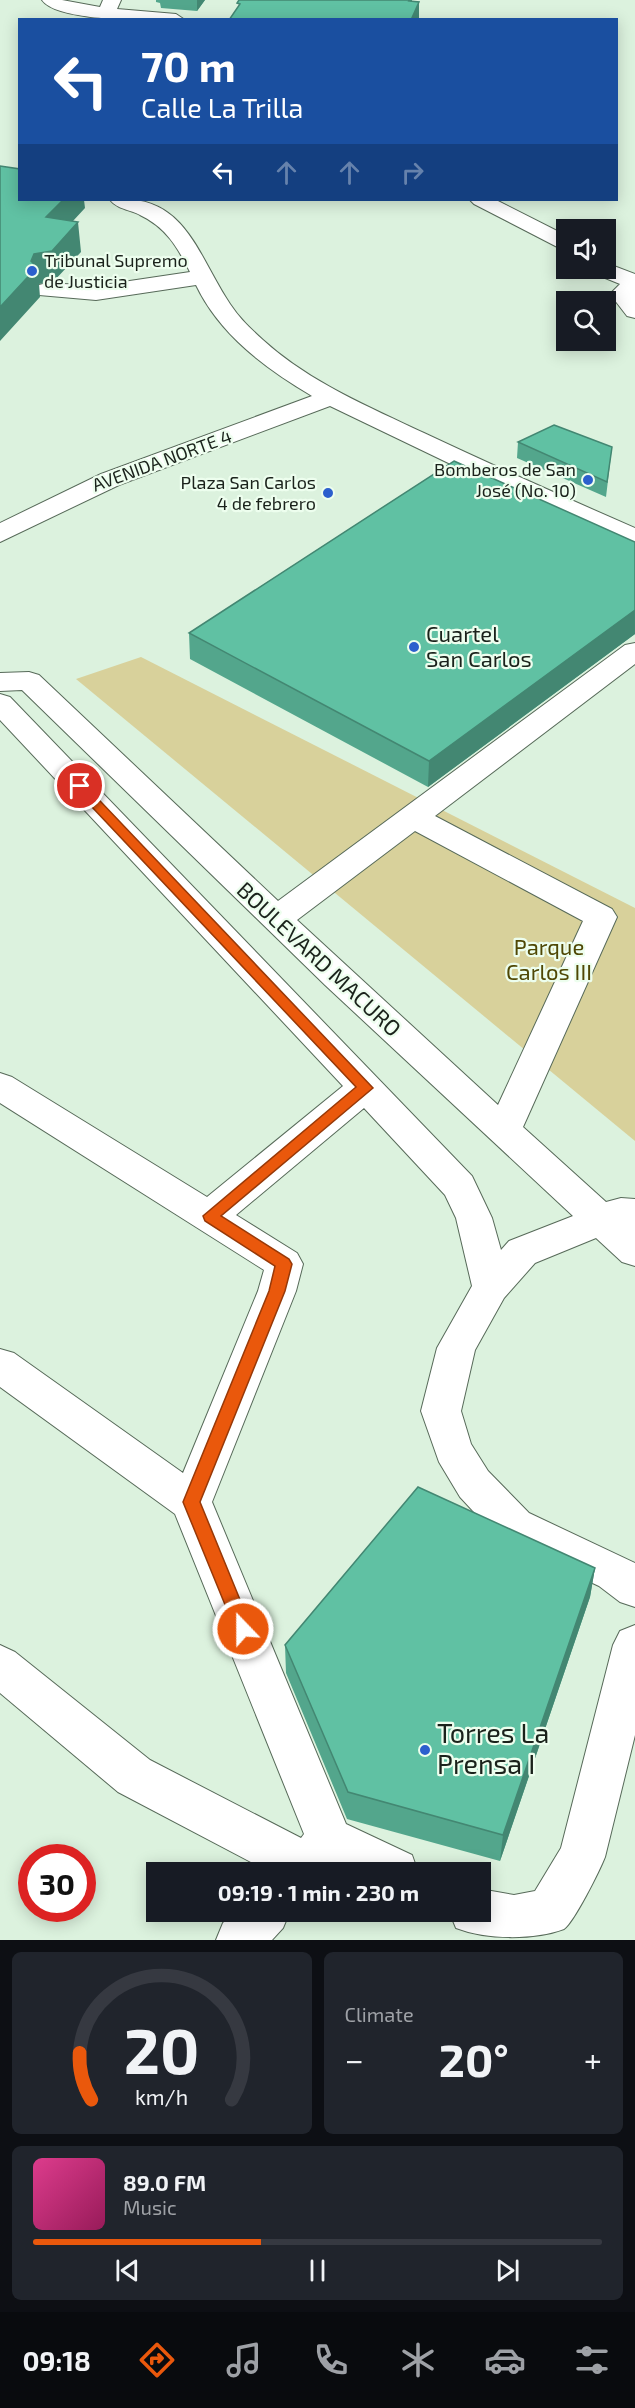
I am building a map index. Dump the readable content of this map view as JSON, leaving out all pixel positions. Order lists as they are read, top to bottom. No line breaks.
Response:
{"streets":{"street":["AVENIDA NORTE 4","BOULEVARD MACURO"]},"parks":["Parque Carlos III"],"places":["Tribunal Supremo de Justicia","Bomberos de San José (No. 10)","Plaza San Carlos 4 de febrero","Cuartel San Carlos","Torres La Prensa I"],"page":{"turn":["70 m","Calle La Trilla"],"limit":"30","trip":"09:19 · 1 min · 230 m","tile":"Climate","heat":["−","20°","+"],"song":["89.0 FM","Music"],"tabs":"09:18","gauge":["20","km/h"]}}
